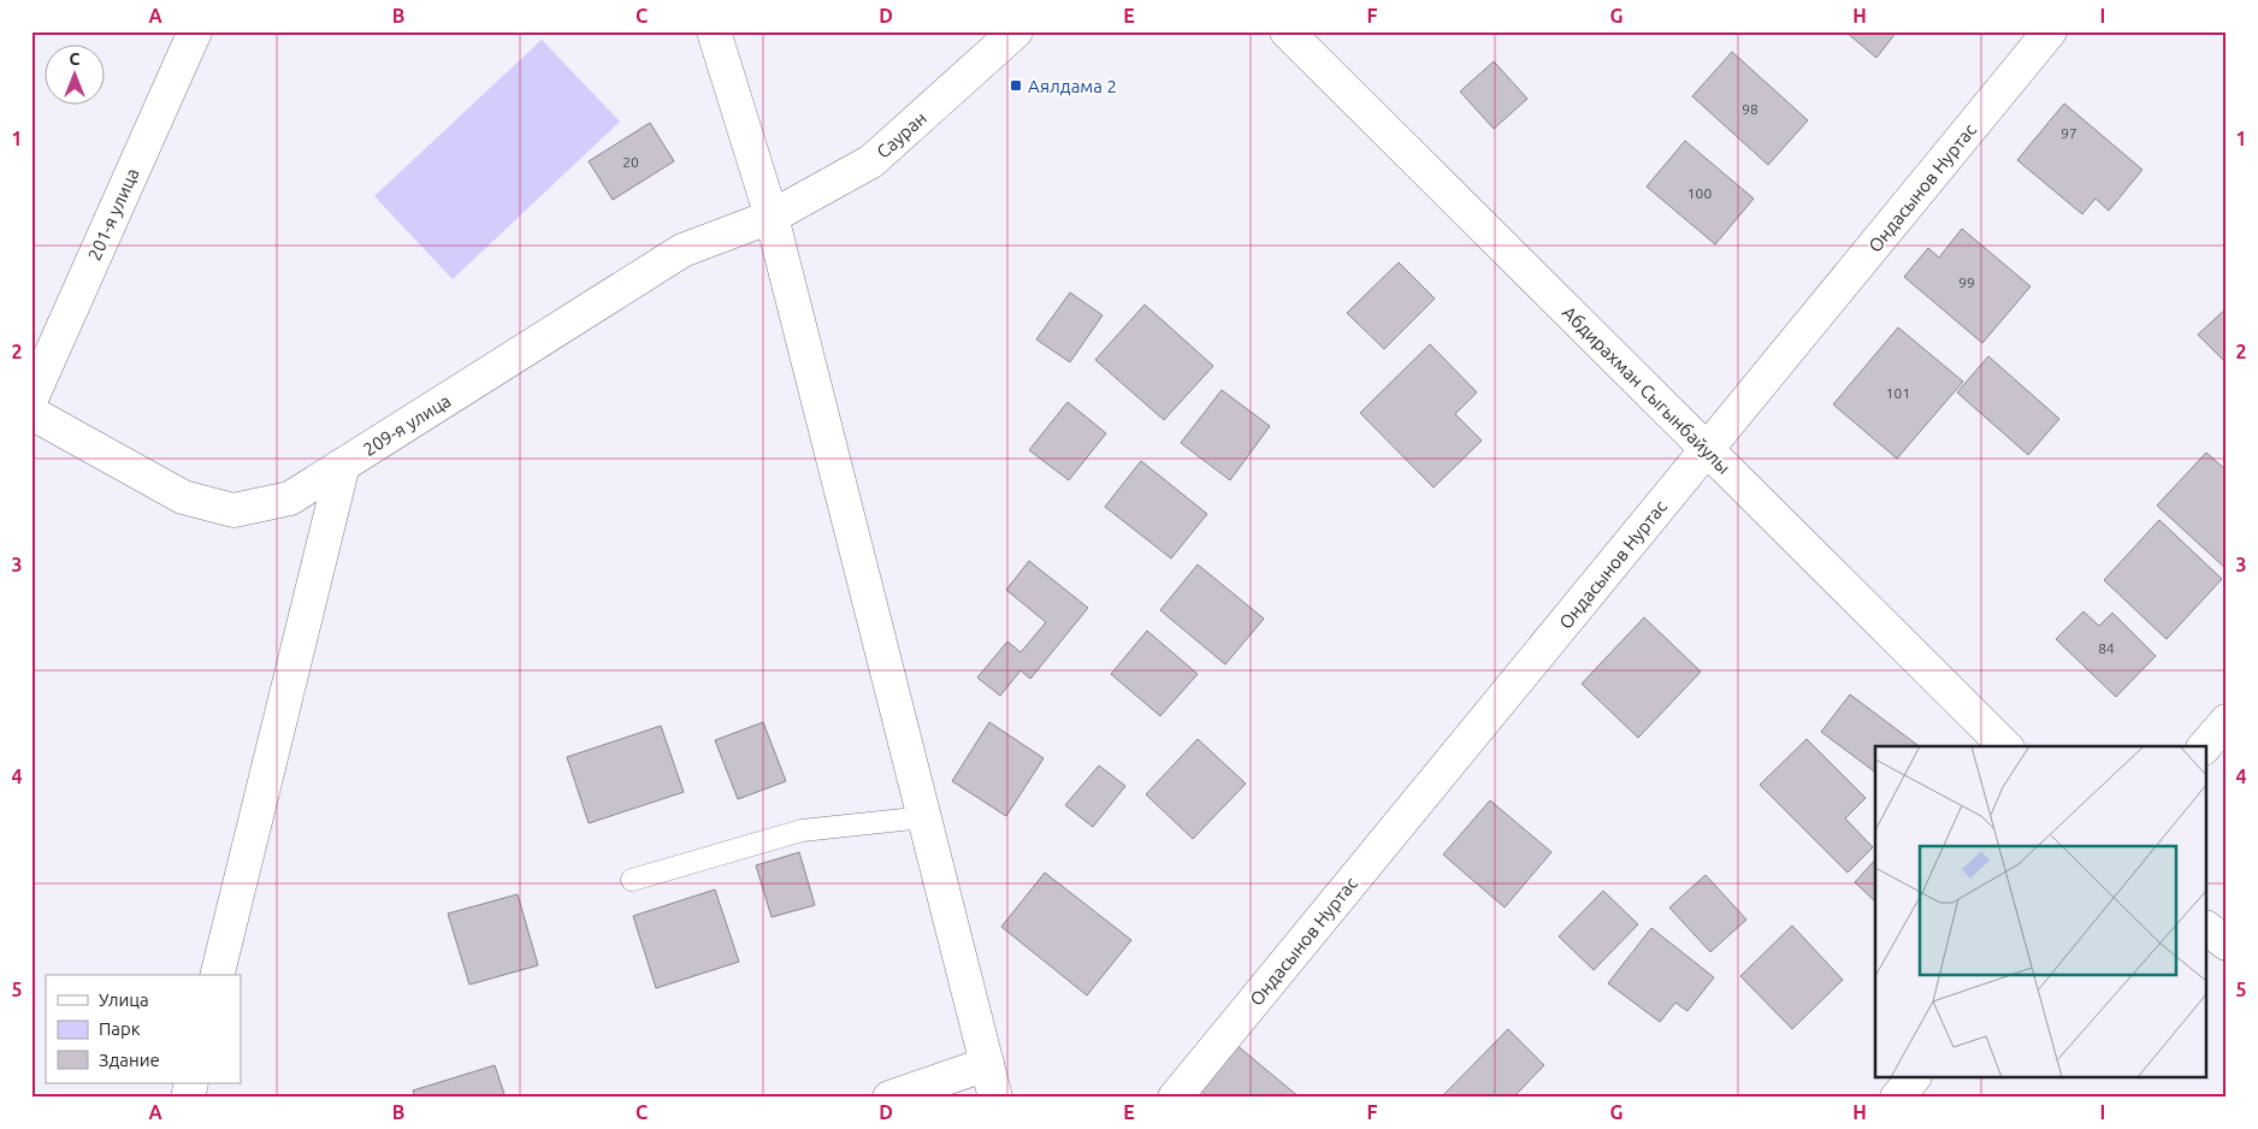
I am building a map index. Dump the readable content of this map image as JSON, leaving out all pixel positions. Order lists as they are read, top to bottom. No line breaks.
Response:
{"streets":{"street":["Сауран","Ондасынов Нуртас","201-я улица","Абдирахман Сыгынбайулы","209-я улица"]},"crossings":[["Сауран","209-я улица"],["Ондасынов Нуртас","Абдирахман Сыгынбайулы"]],"places":{"transit":["Аялдама 2"]},"house_numbers":["98","97","20","100","99","101","84"],"legend":["Улица","Парк","Здание"],"north":"top","grid":{"columns":["A","B","C","D","E","F","G","H","I"],"rows":["1","2","3","4","5"]}}
